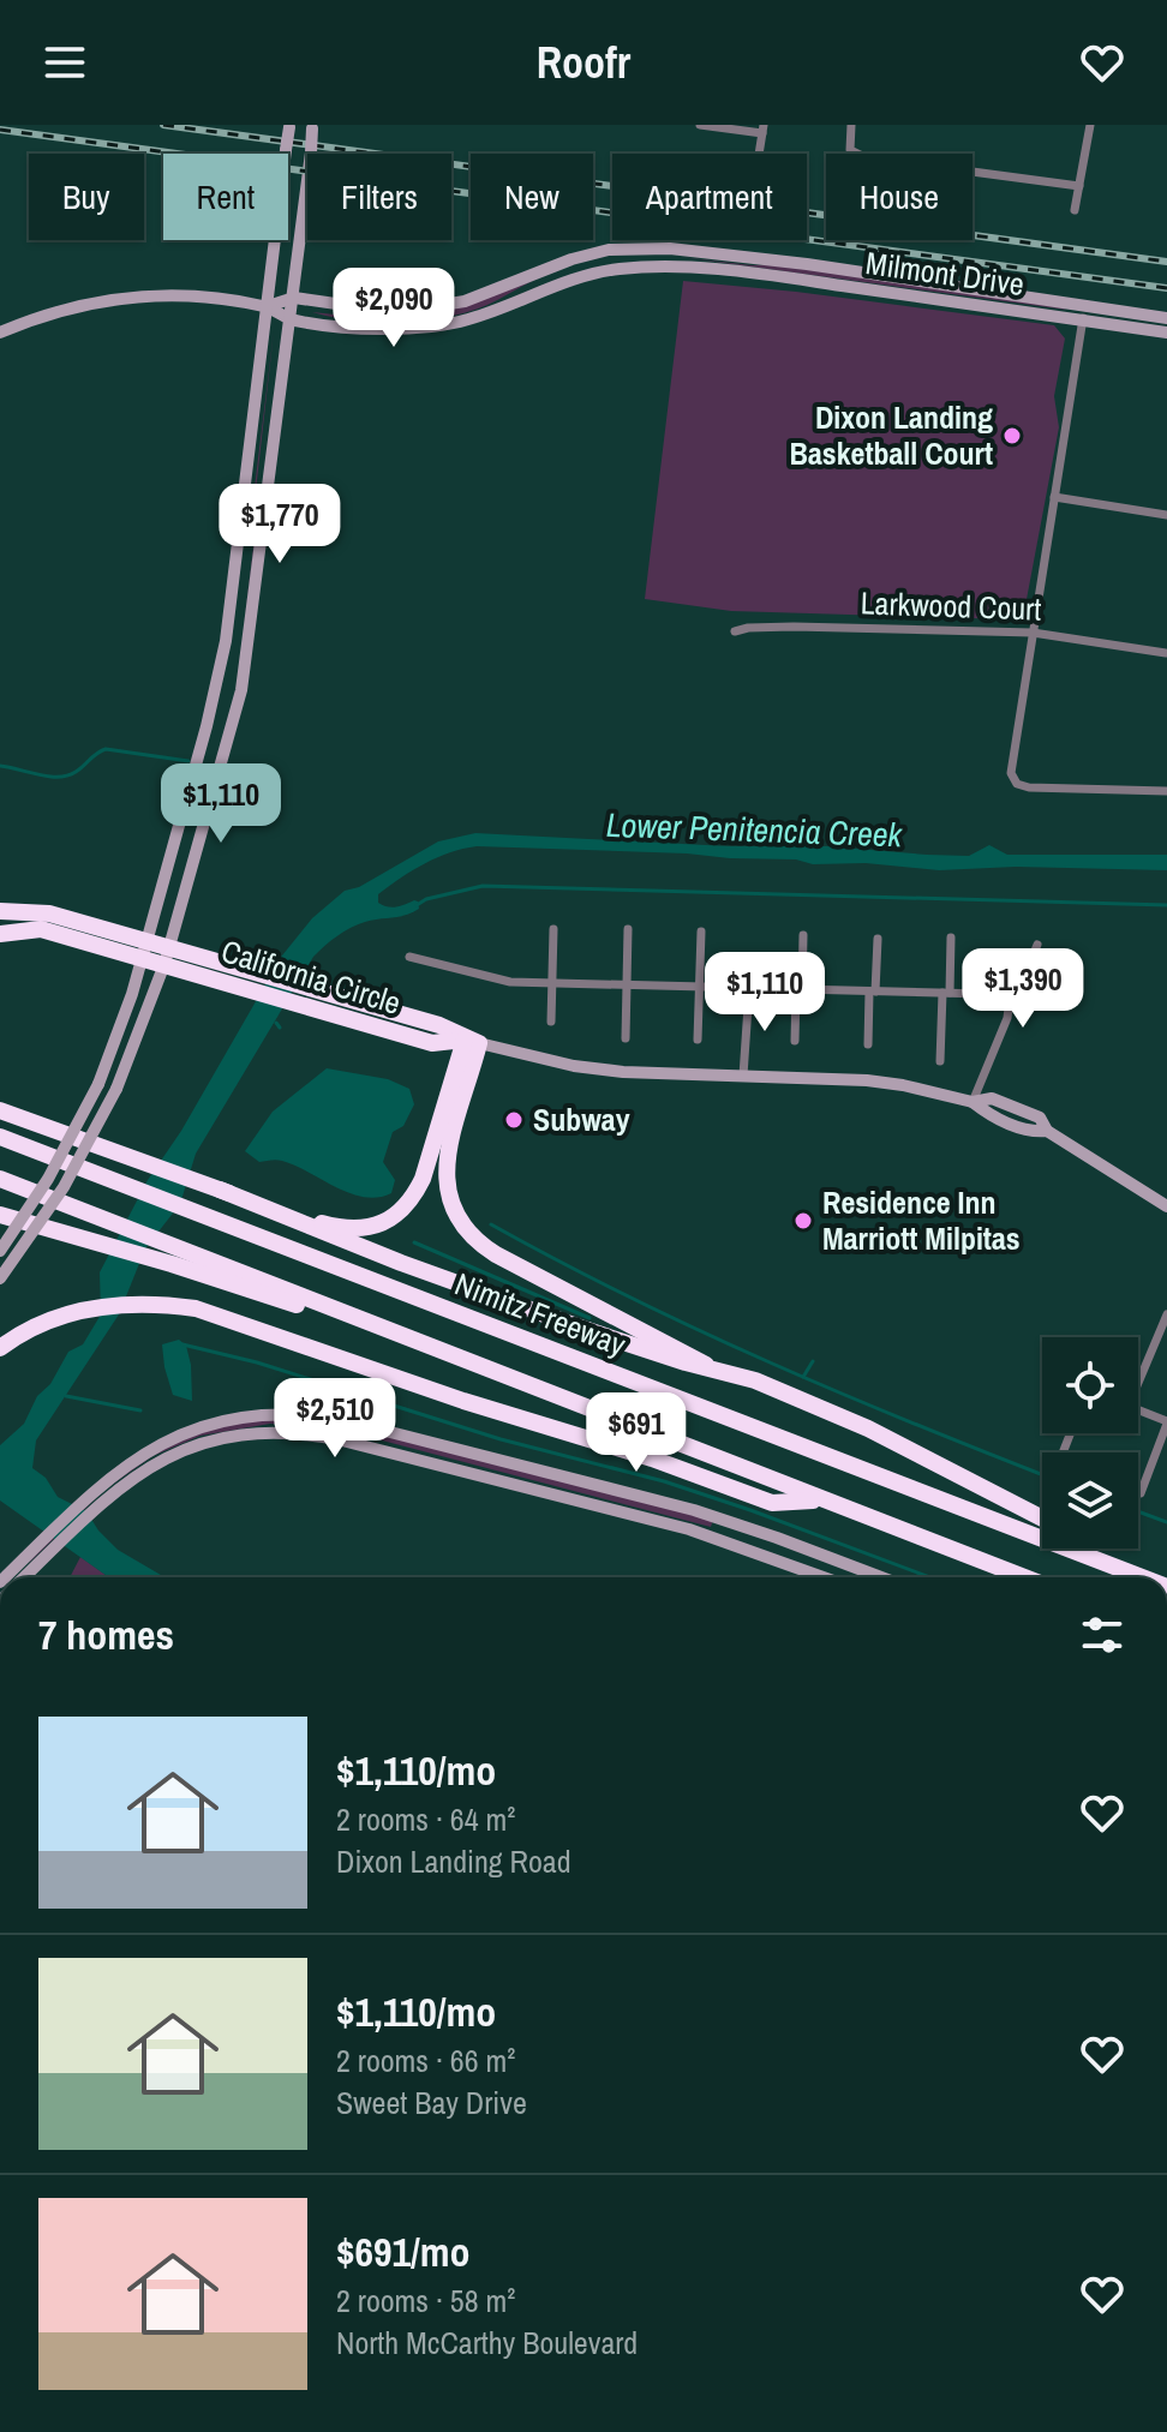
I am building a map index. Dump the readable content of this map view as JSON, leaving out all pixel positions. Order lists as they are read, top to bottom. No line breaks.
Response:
{"streets":{"highway":["California Circle","Nimitz Freeway"],"main road":["Milmont Drive"],"street":["Larkwood Court"]},"water":["Lower Penitencia Creek"],"places":["Dixon Landing Basketball Court","Subway","Residence Inn Marriott Milpitas"],"page":{"header":"Roofr","chip":["Buy","Rent","Filters","New","Apartment","House"],"price":["$2,090","$1,770","$1,110","$1,390","$1,110","$2,510","$691"],"heading":"7 homes","list":[{"name":"$1,110/mo","note":"2 rooms · 64 m² · Dixon Landing Road"},{"name":"$1,110/mo","note":"2 rooms · 66 m² · Sweet Bay Drive"},{"name":"$691/mo","note":"2 rooms · 58 m² · North McCarthy Boulevard"}]}}
